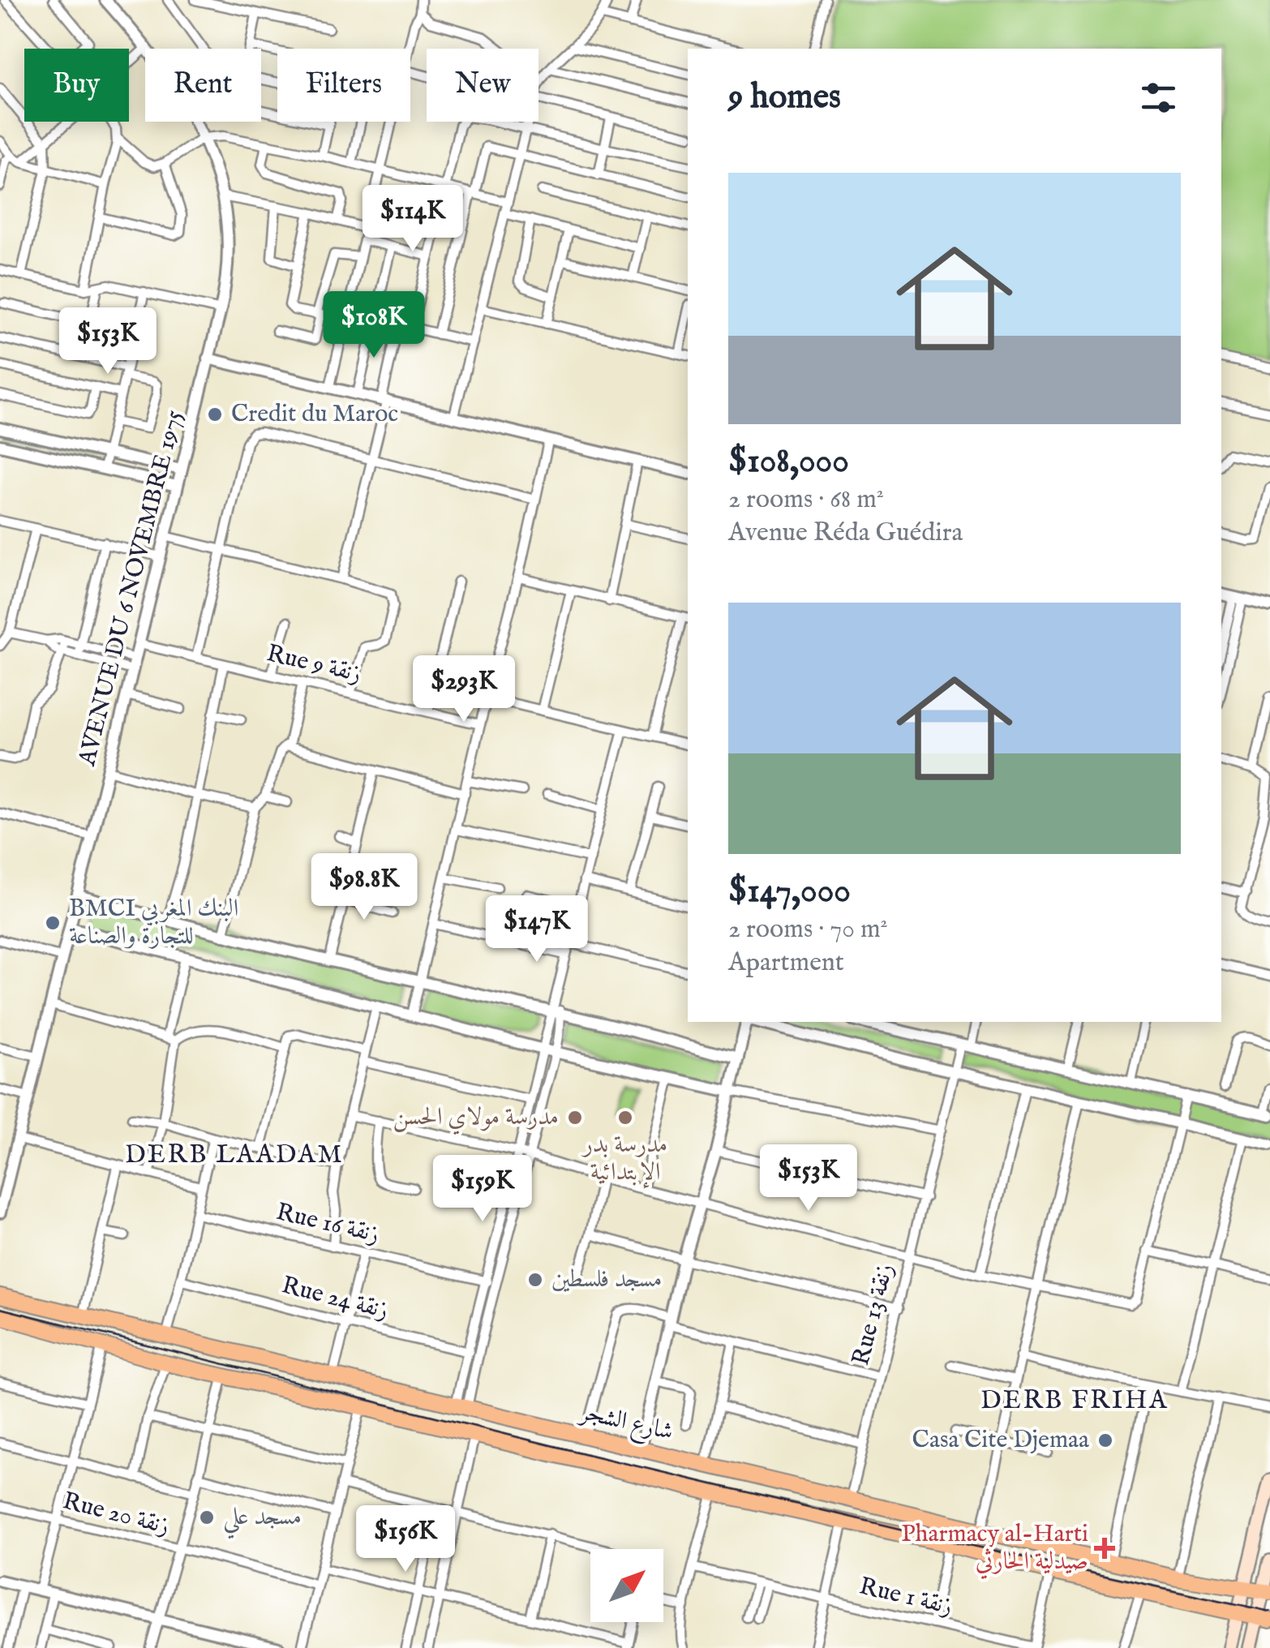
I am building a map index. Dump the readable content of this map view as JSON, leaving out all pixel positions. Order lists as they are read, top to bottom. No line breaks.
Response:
{"streets":{"main road":["شارع الشجر"],"street":["AVENUE DU 6 NOVEMBRE 1975","Rue 9 زنقة","Rue 16 زنقة","Rue 24 زنقة","Rue 13 زنقة","Rue 20 زنقة","Rue 1 زنقة"]},"crossings":[["AVENUE DU 6 NOVEMBRE 1975","Rue 9 زنقة"],["Rue 13 زنقة","شارع الشجر"],["شارع الشجر","Rue 1 زنقة"]],"districts":["DERB LAADAM","DERB FRIHA"],"places":{"other":["Credit du Maroc","BMCI البنك المغربي للتجارة والصناعة","مدرسة مولاي الحسن","مدرسة بدر الإبتدائية","مسجد فلسطين","Casa Cite Djemaa","مسجد علي"],"health":["Pharmacy al-Harti صيدلية الحارثي"]},"north":"top right","page":{"chip":["Buy","Rent","Filters","New"],"heading":"9 homes","list":[{"name":"$108,000","note":"2 rooms · 68 m² · Avenue Réda Guédira"},{"name":"$147,000","note":"2 rooms · 70 m² · Apartment"}],"price":["$114K","$108K","$153K","$293K","$98.8K","$147K","$153K","$159K","$156K"]}}
